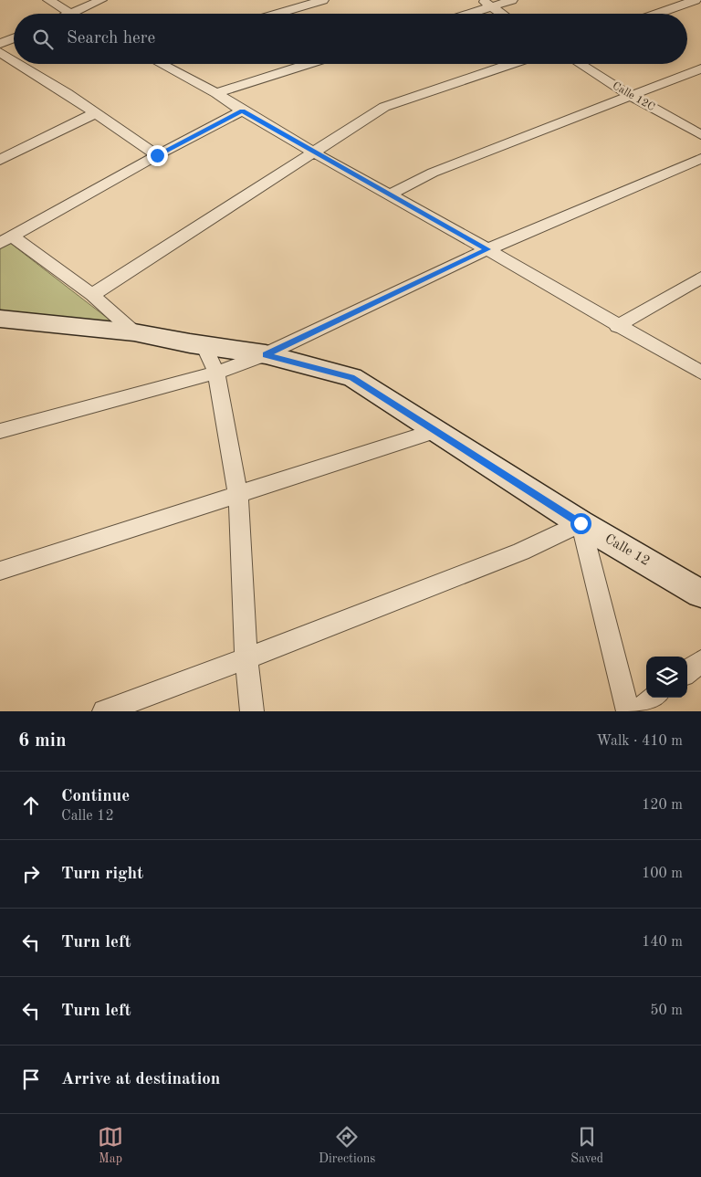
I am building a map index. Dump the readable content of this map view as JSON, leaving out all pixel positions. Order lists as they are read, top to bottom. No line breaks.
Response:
{"streets":{"main road":["Calle 12"],"street":["Calle 12C"]},"page":{"search":"Search here","heading":["6 min","Walk · 410 m"],"list":[["Continue","Calle 12","120 m"],["Turn right","100 m"],["Turn left","140 m"],["Turn left","50 m"],"Arrive at destination"],"nav":["Map","Directions","Saved"]}}
